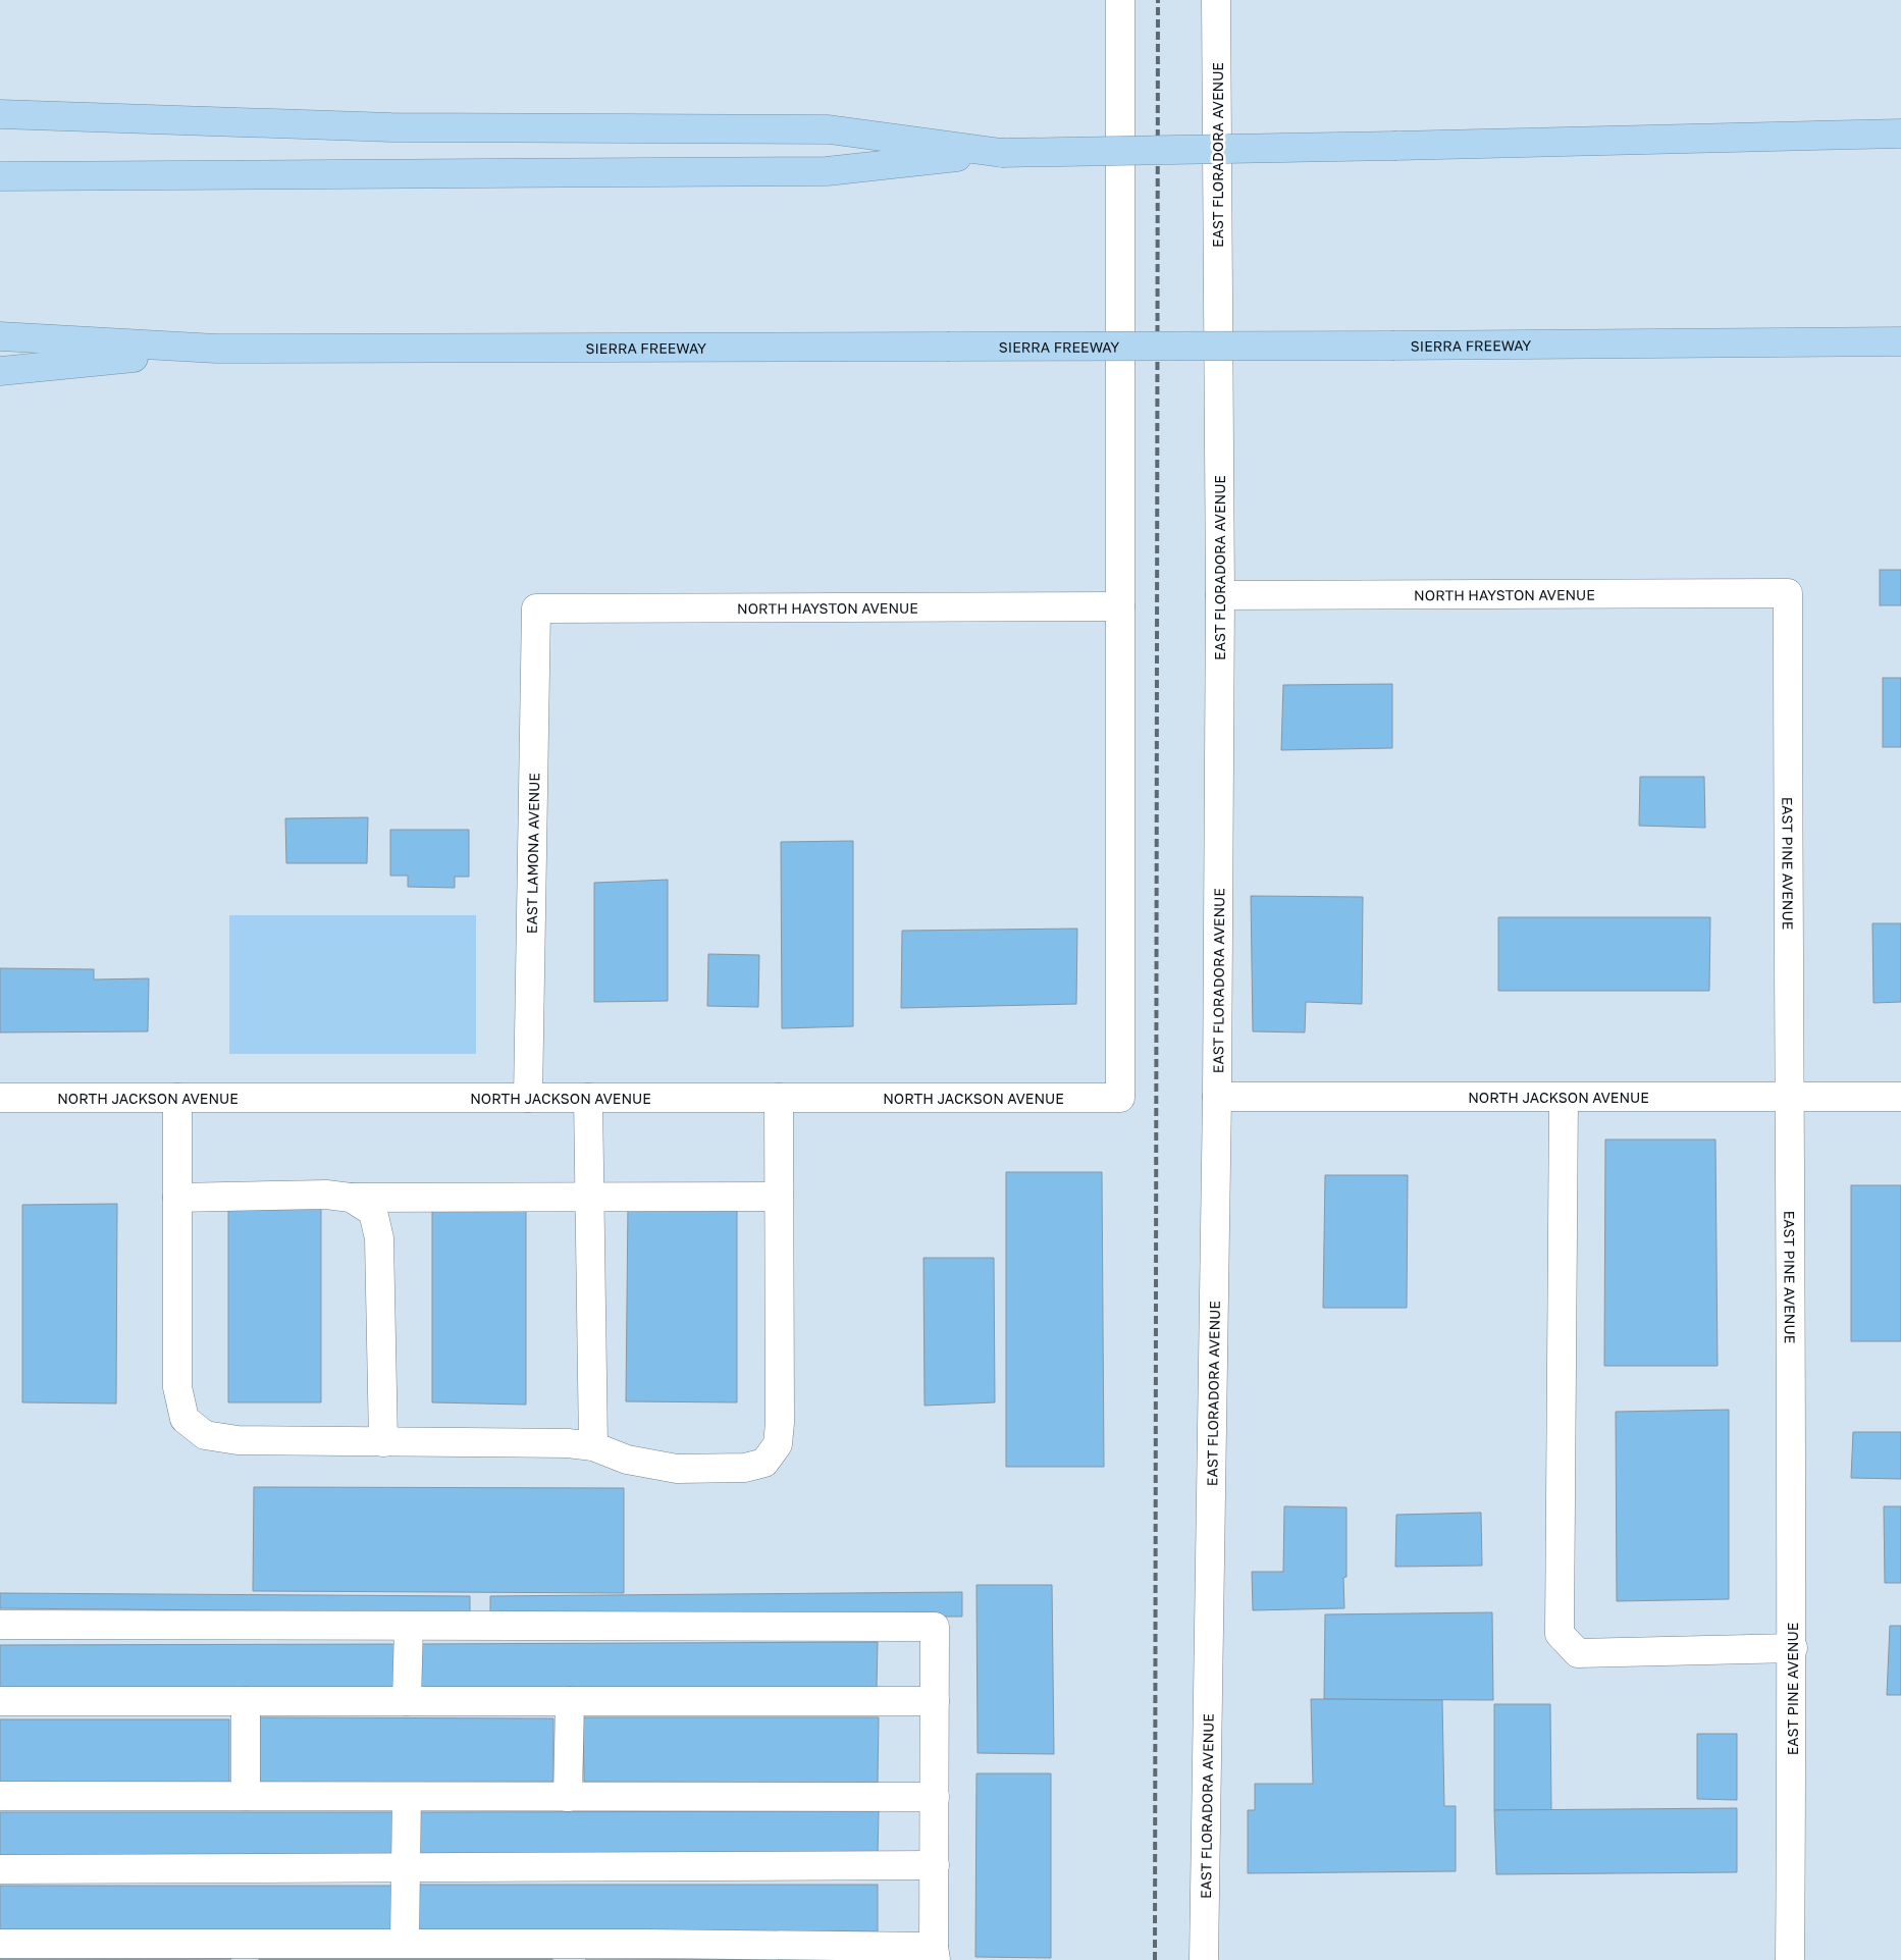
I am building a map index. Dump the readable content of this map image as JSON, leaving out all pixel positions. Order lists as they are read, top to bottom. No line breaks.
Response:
{"streets":{"highway":["SIERRA FREEWAY"],"street":["EAST FLORADORA AVENUE","NORTH HAYSTON AVENUE","EAST LAMONA AVENUE","EAST PINE AVENUE","NORTH JACKSON AVENUE"]},"crossings":[["EAST FLORADORA AVENUE","NORTH HAYSTON AVENUE"],["EAST FLORADORA AVENUE","NORTH JACKSON AVENUE"],["NORTH HAYSTON AVENUE","EAST LAMONA AVENUE"],["NORTH HAYSTON AVENUE","EAST PINE AVENUE"],["NORTH HAYSTON AVENUE","NORTH JACKSON AVENUE"],["EAST LAMONA AVENUE","NORTH JACKSON AVENUE"],["EAST PINE AVENUE","NORTH JACKSON AVENUE"]]}
